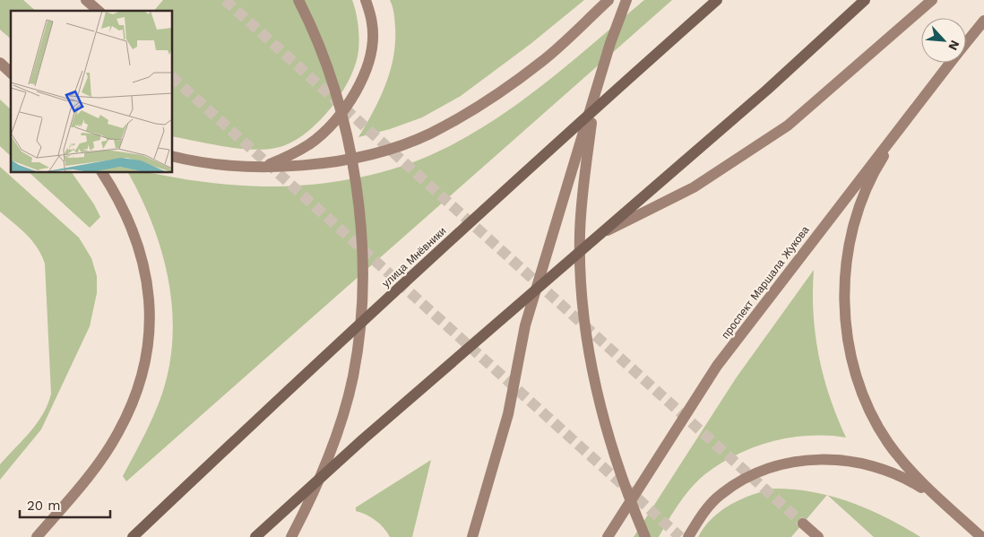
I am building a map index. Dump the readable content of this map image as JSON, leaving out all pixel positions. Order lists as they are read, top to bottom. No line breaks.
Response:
{"streets":{"main road":["улица Мнёвники","проспект Маршала Жукова"]},"scale_bar":"20 m","north":"bottom right"}
